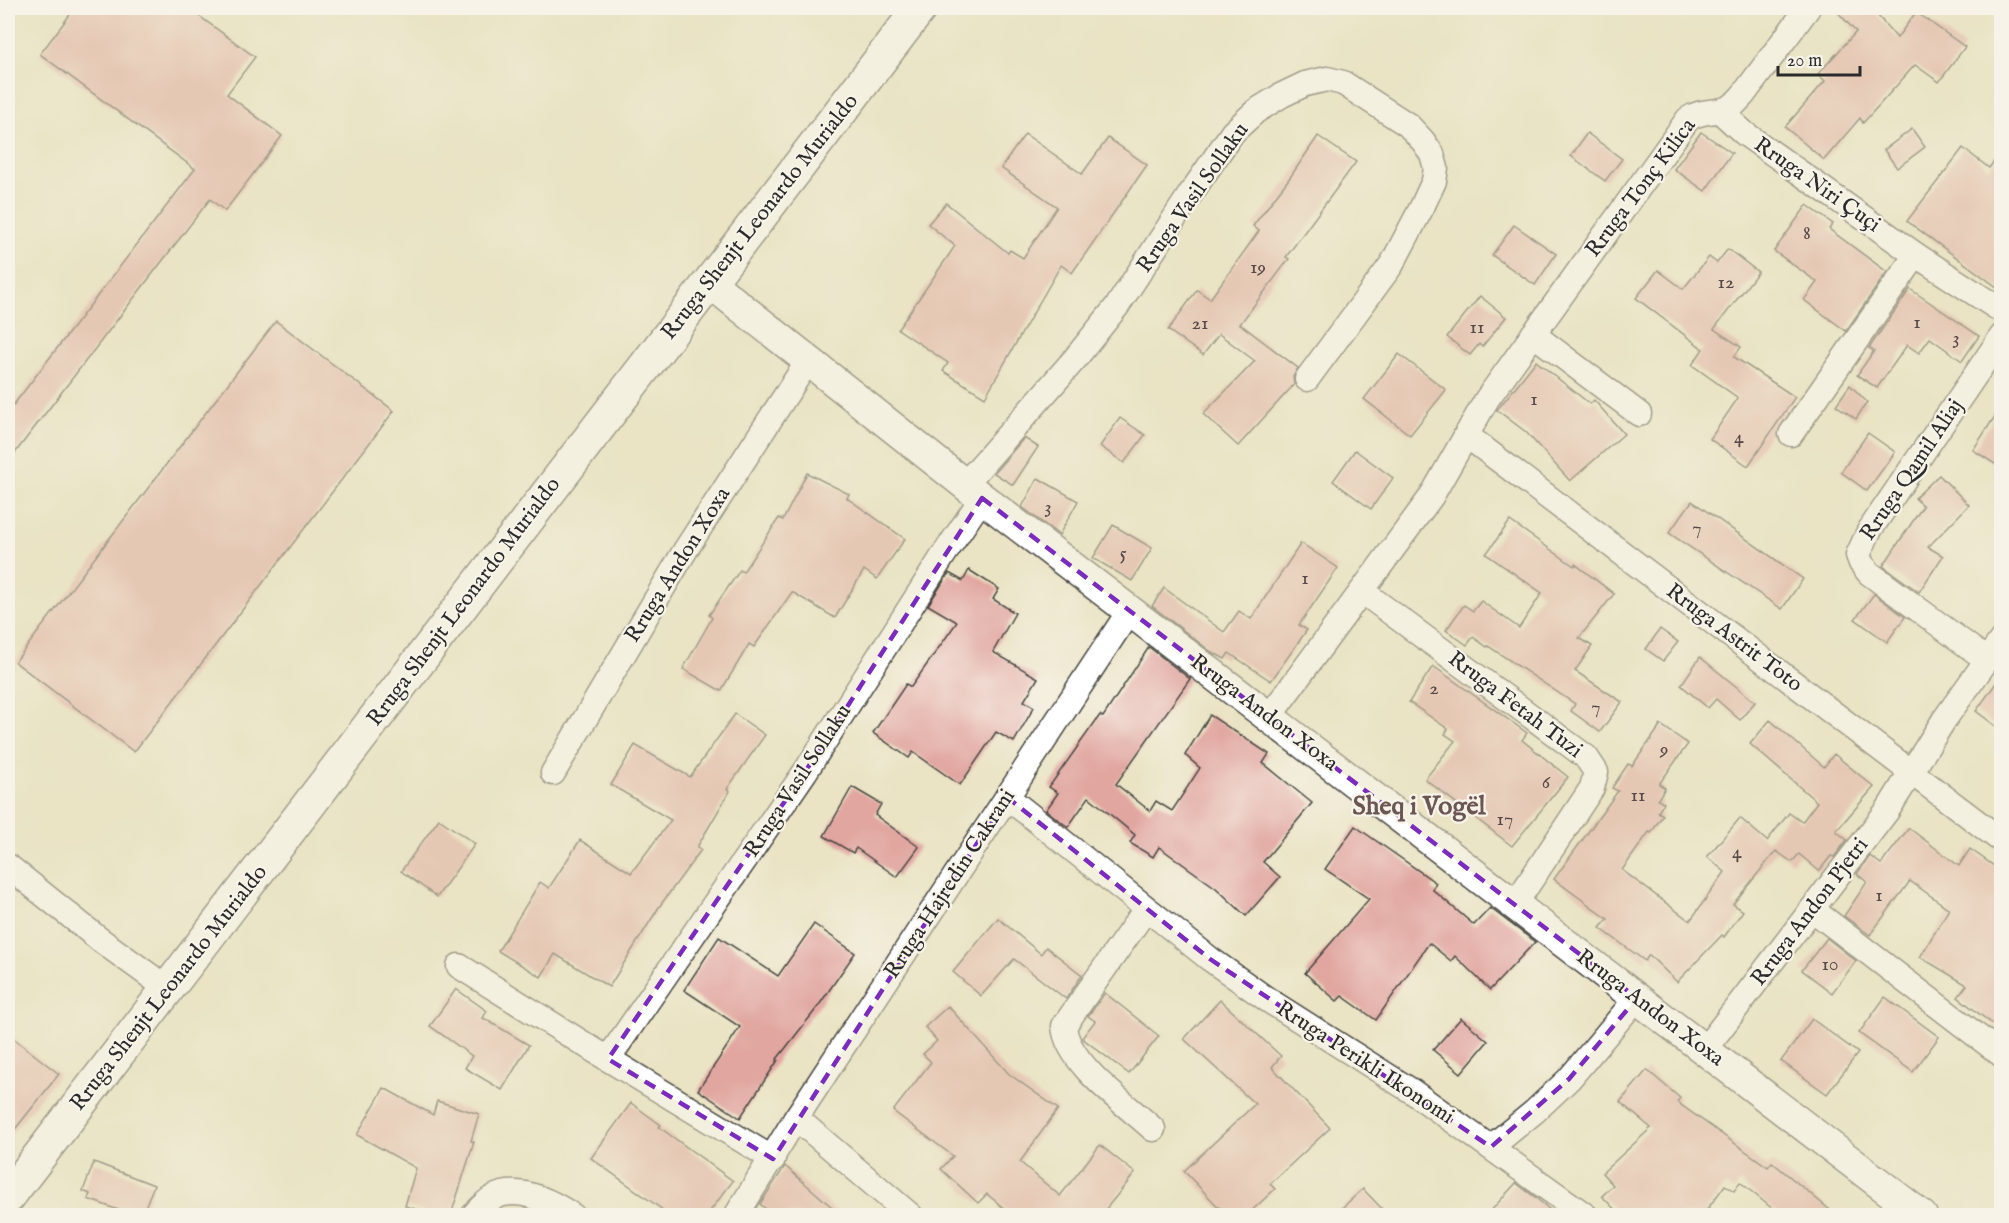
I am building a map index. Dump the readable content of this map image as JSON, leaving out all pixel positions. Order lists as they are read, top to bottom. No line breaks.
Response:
{"streets":{"main road":["Rruga Shenjt Leonardo Murialdo"],"street":["Rruga Niri Çuçi","Rruga Tonç Kilica","Rruga Vasil Sollaku","Rruga Qamil Aliaj","Rruga Andon Xoxa","Rruga Astrit Toto","Rruga Fetah Tuzi","Rruga Hajredin Cakrani","Rruga Andon Pjetri","Rruga Perikli Ikonomi"]},"crossings":[["Rruga Niri Çuçi","Rruga Tonç Kilica"],["Rruga Tonç Kilica","Rruga Andon Xoxa"],["Rruga Tonç Kilica","Rruga Astrit Toto"],["Rruga Tonç Kilica","Rruga Fetah Tuzi"],["Rruga Vasil Sollaku","Rruga Andon Xoxa"],["Rruga Shenjt Leonardo Murialdo","Rruga Andon Xoxa"],["Rruga Qamil Aliaj","Rruga Andon Pjetri"],["Rruga Andon Xoxa","Rruga Fetah Tuzi"],["Rruga Andon Xoxa","Rruga Hajredin Cakrani"],["Rruga Andon Xoxa","Rruga Andon Pjetri"],["Rruga Astrit Toto","Rruga Andon Pjetri"],["Rruga Hajredin Cakrani","Rruga Perikli Ikonomi"]],"districts":["Sheq i Vogël"],"house_numbers":["8","19","12","1","21","11","3","1","4","3","7","5","1","2","7","9","6","11","17","4","1","10"],"scale_bar":"20 m"}
